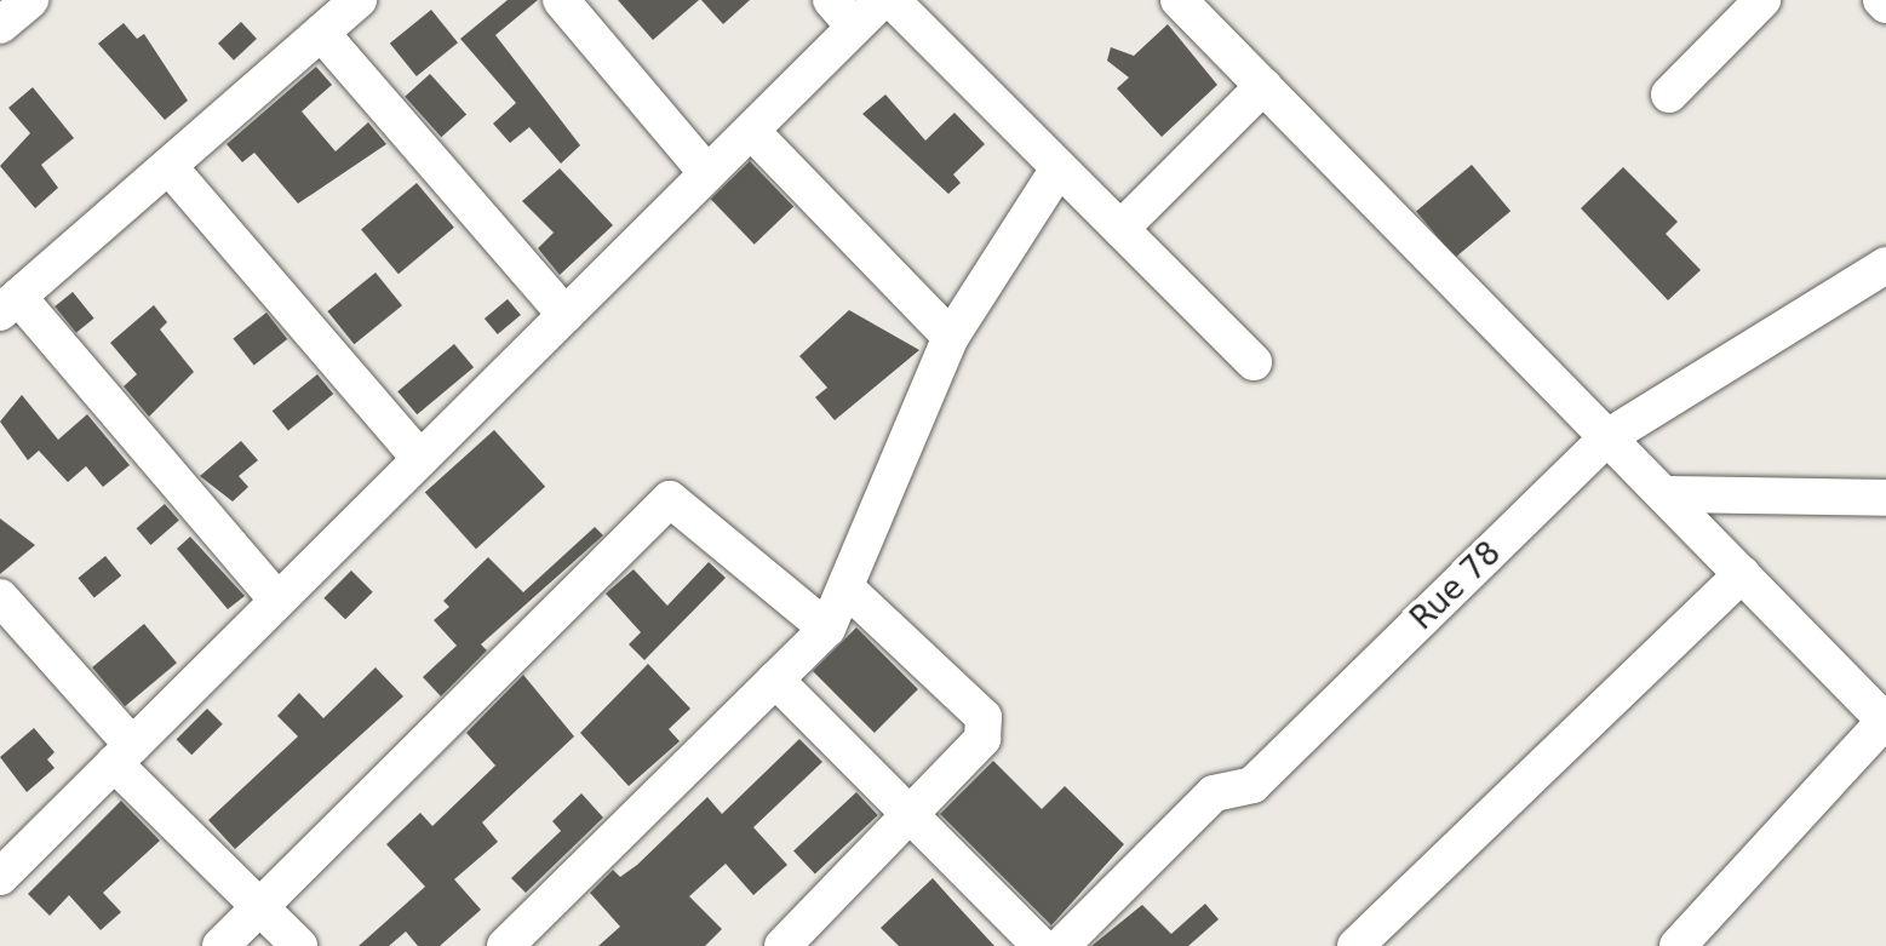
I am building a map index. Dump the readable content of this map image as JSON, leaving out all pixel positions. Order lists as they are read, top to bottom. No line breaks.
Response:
{"streets":{"street":["Rue 78"]}}
